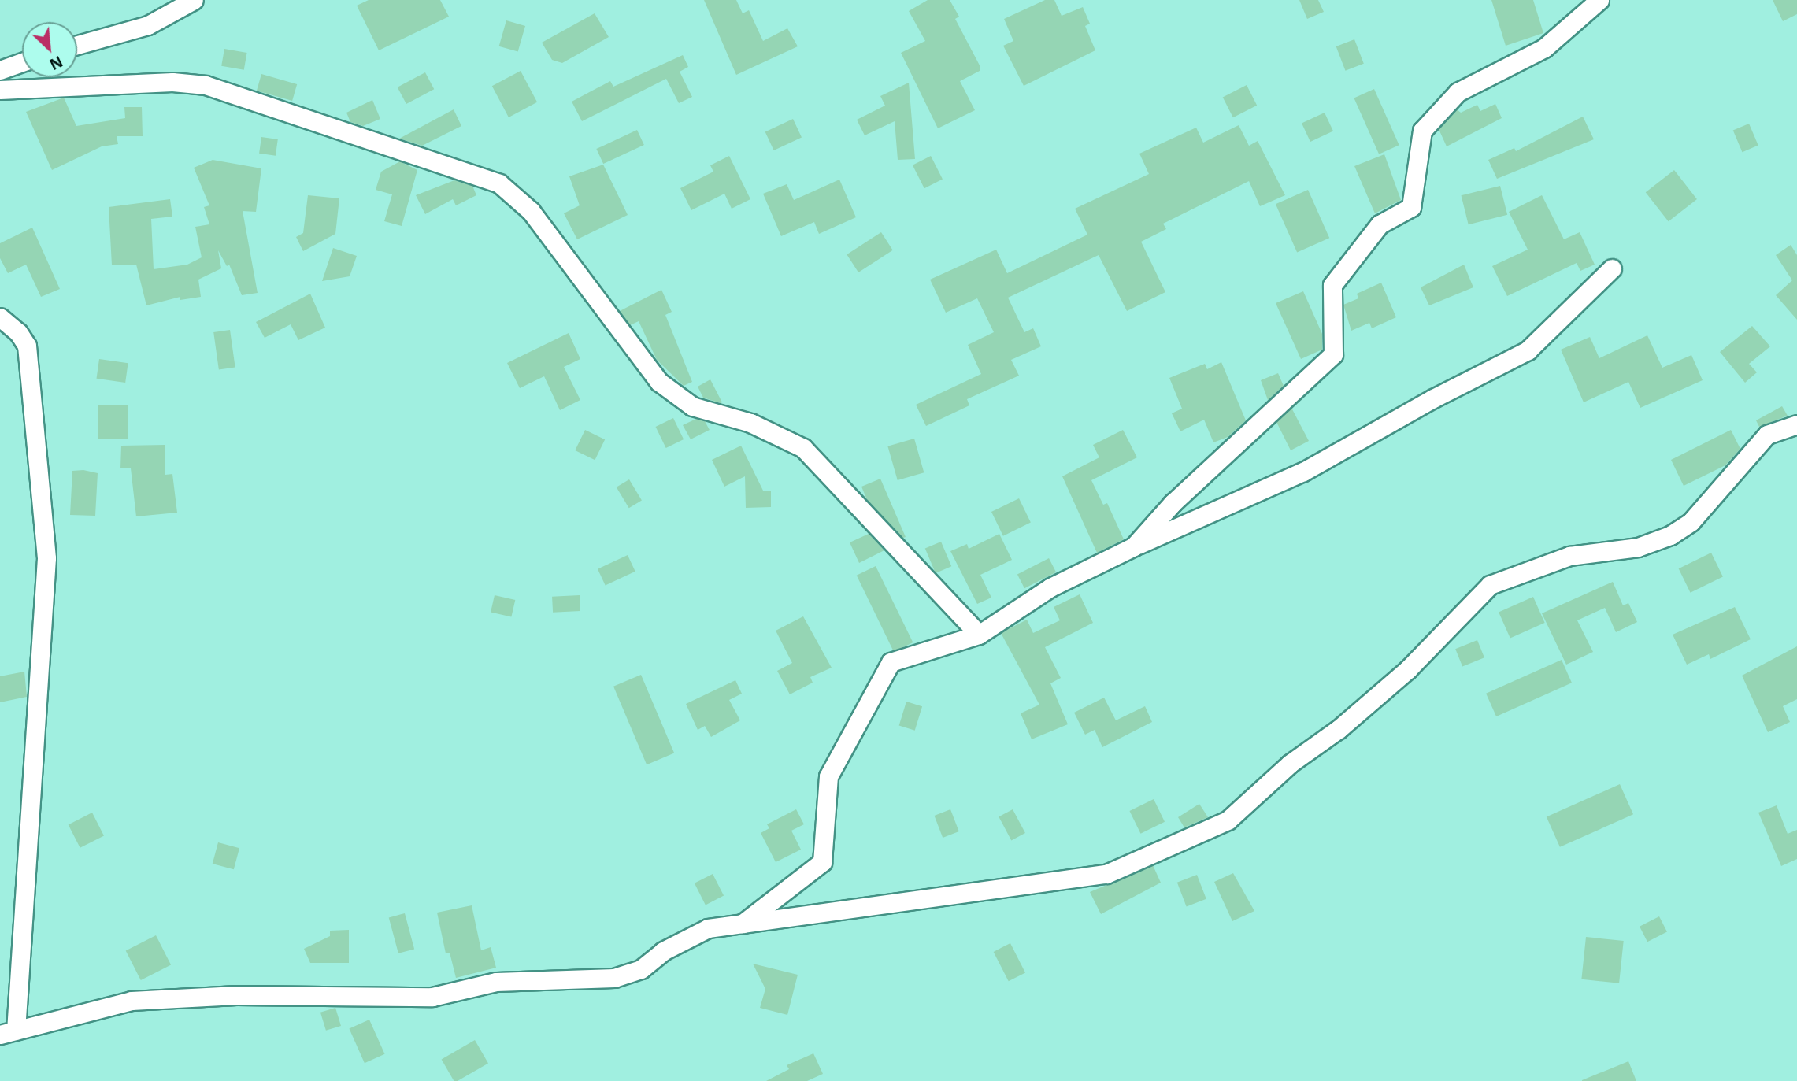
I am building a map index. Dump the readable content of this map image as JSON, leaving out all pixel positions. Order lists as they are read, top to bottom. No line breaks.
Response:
{"north":"bottom right"}
